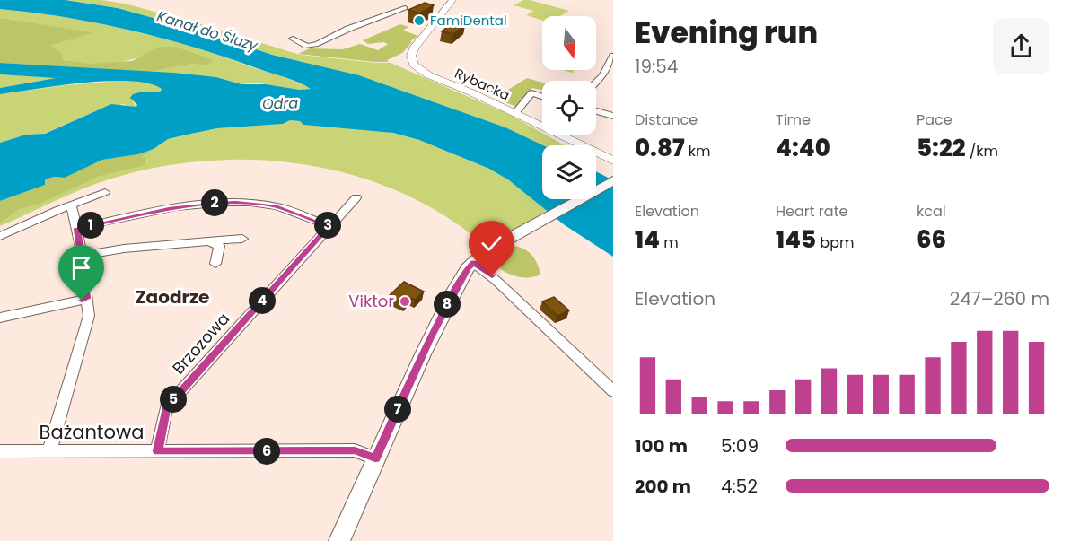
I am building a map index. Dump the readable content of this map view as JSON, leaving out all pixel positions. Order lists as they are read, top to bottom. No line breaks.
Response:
{"streets":{"street":["Rybacka","Brzozowa","Bażantowa"]},"crossings":[["Brzozowa","Bażantowa"]],"districts":["Zaodrze"],"water":["Kanał do Śluzy","Odra"],"places":["FamiDental","Viktor"],"north":"bottom","page":{"heading":["Evening run","19:54"],"stats":[["Distance","0.87 km"],["Time","4:40"],["Pace","5:22 /km"],["Elevation","14 m"],["Heart rate","145 bpm"],["kcal","66"]],"pins":["2","1","3","4","8","5","7","6"],"chart":["Elevation","247–260 m"],"list":[{"name":"100 m","note":"5:09"},{"name":"200 m","note":"4:52"}]}}
